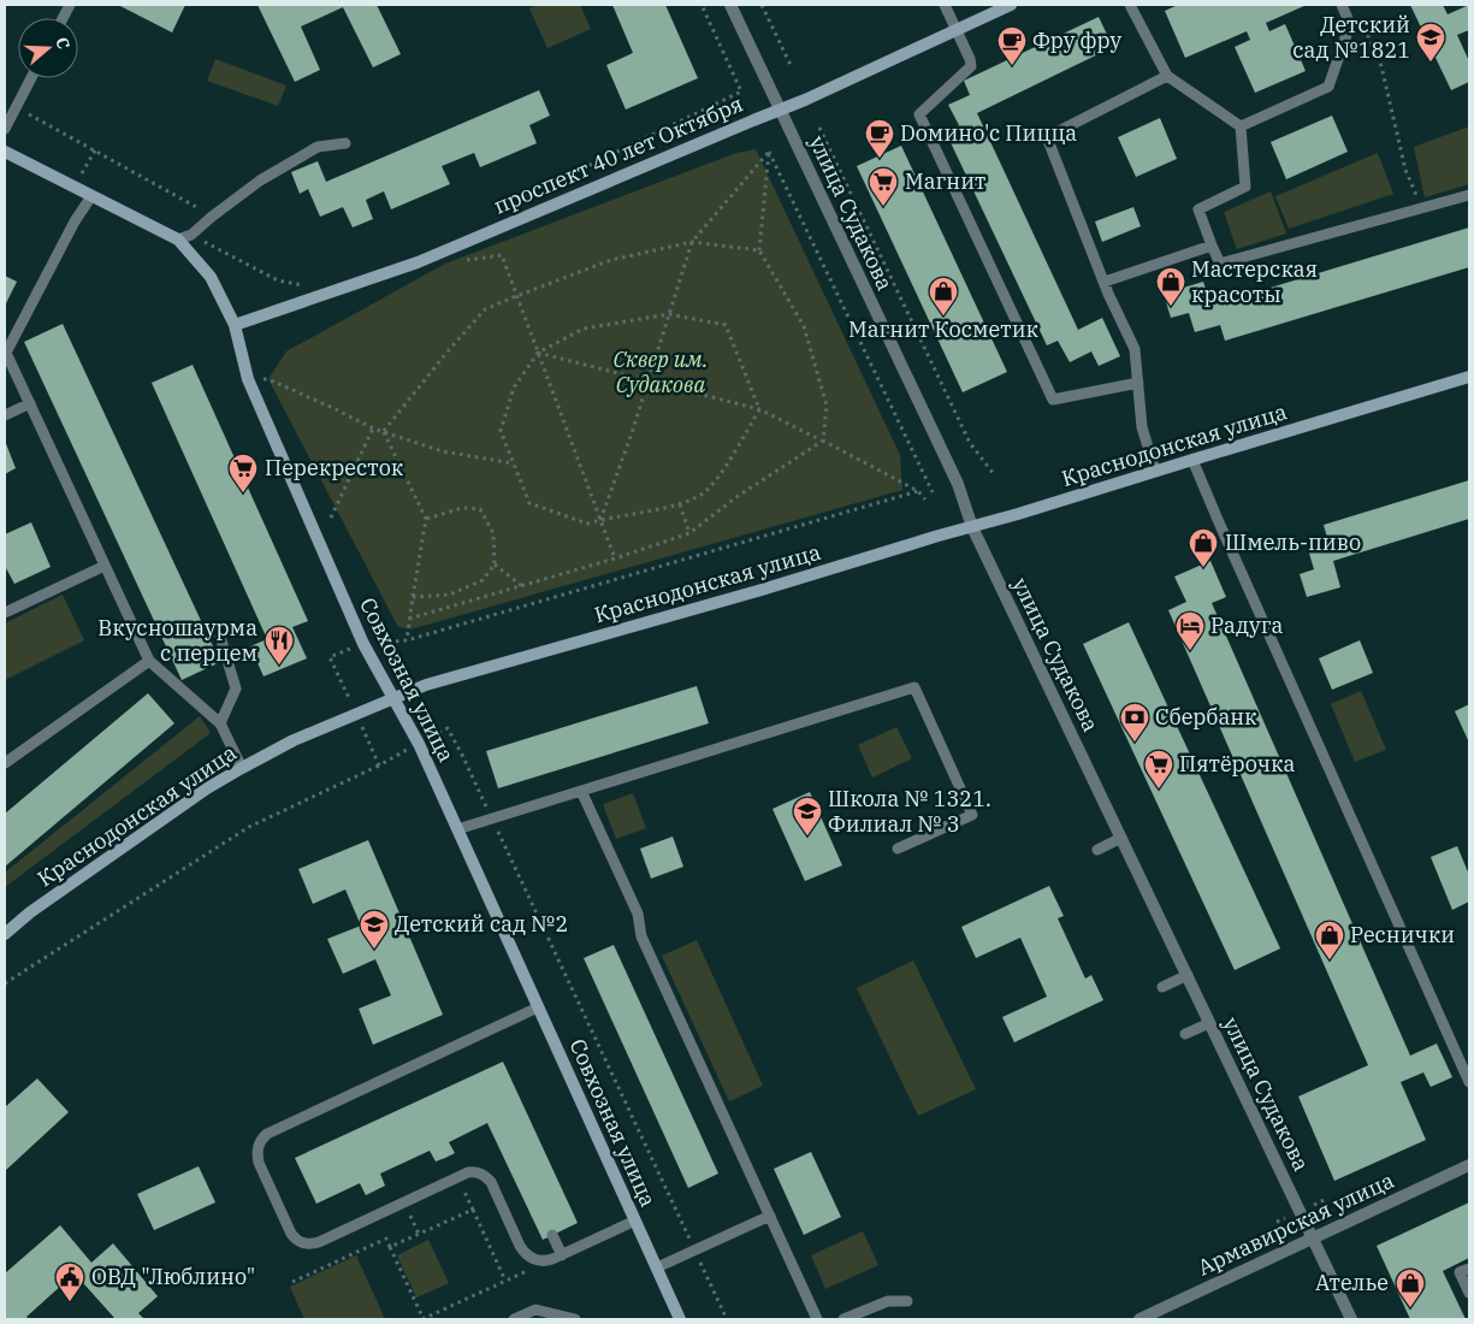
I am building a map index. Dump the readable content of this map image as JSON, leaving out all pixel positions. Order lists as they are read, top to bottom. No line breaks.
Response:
{"streets":{"street":["проспект 40 лет Октября","улица Судакова","Краснодонская улица","Совхозная улица","Армавирская улица"]},"crossings":[["проспект 40 лет Октября","улица Судакова"],["проспект 40 лет Октября","Совхозная улица"],["улица Судакова","Краснодонская улица"],["улица Судакова","Армавирская улица"],["Краснодонская улица","Совхозная улица"]],"parks":["Сквер им. Судакова"],"places":{"school or university":["Детский сад №1821","Школа № 1321. Филиал № 3","Детский сад №2"],"cafe":["Фру фру","Dомино'с Пицца"],"supermarket":["Магнит","Перекресток","Пятёрочка"],"shop":["Мастерская красоты","Магнит Косметик","Шмель-пиво","Реснички","Ателье"],"hotel":["Радуга"],"restaurant":["Вкусношаурма с перцем"],"bank":["Сбербанк"],"public building":["ОВД \"Люблино\""]},"north":"right"}
